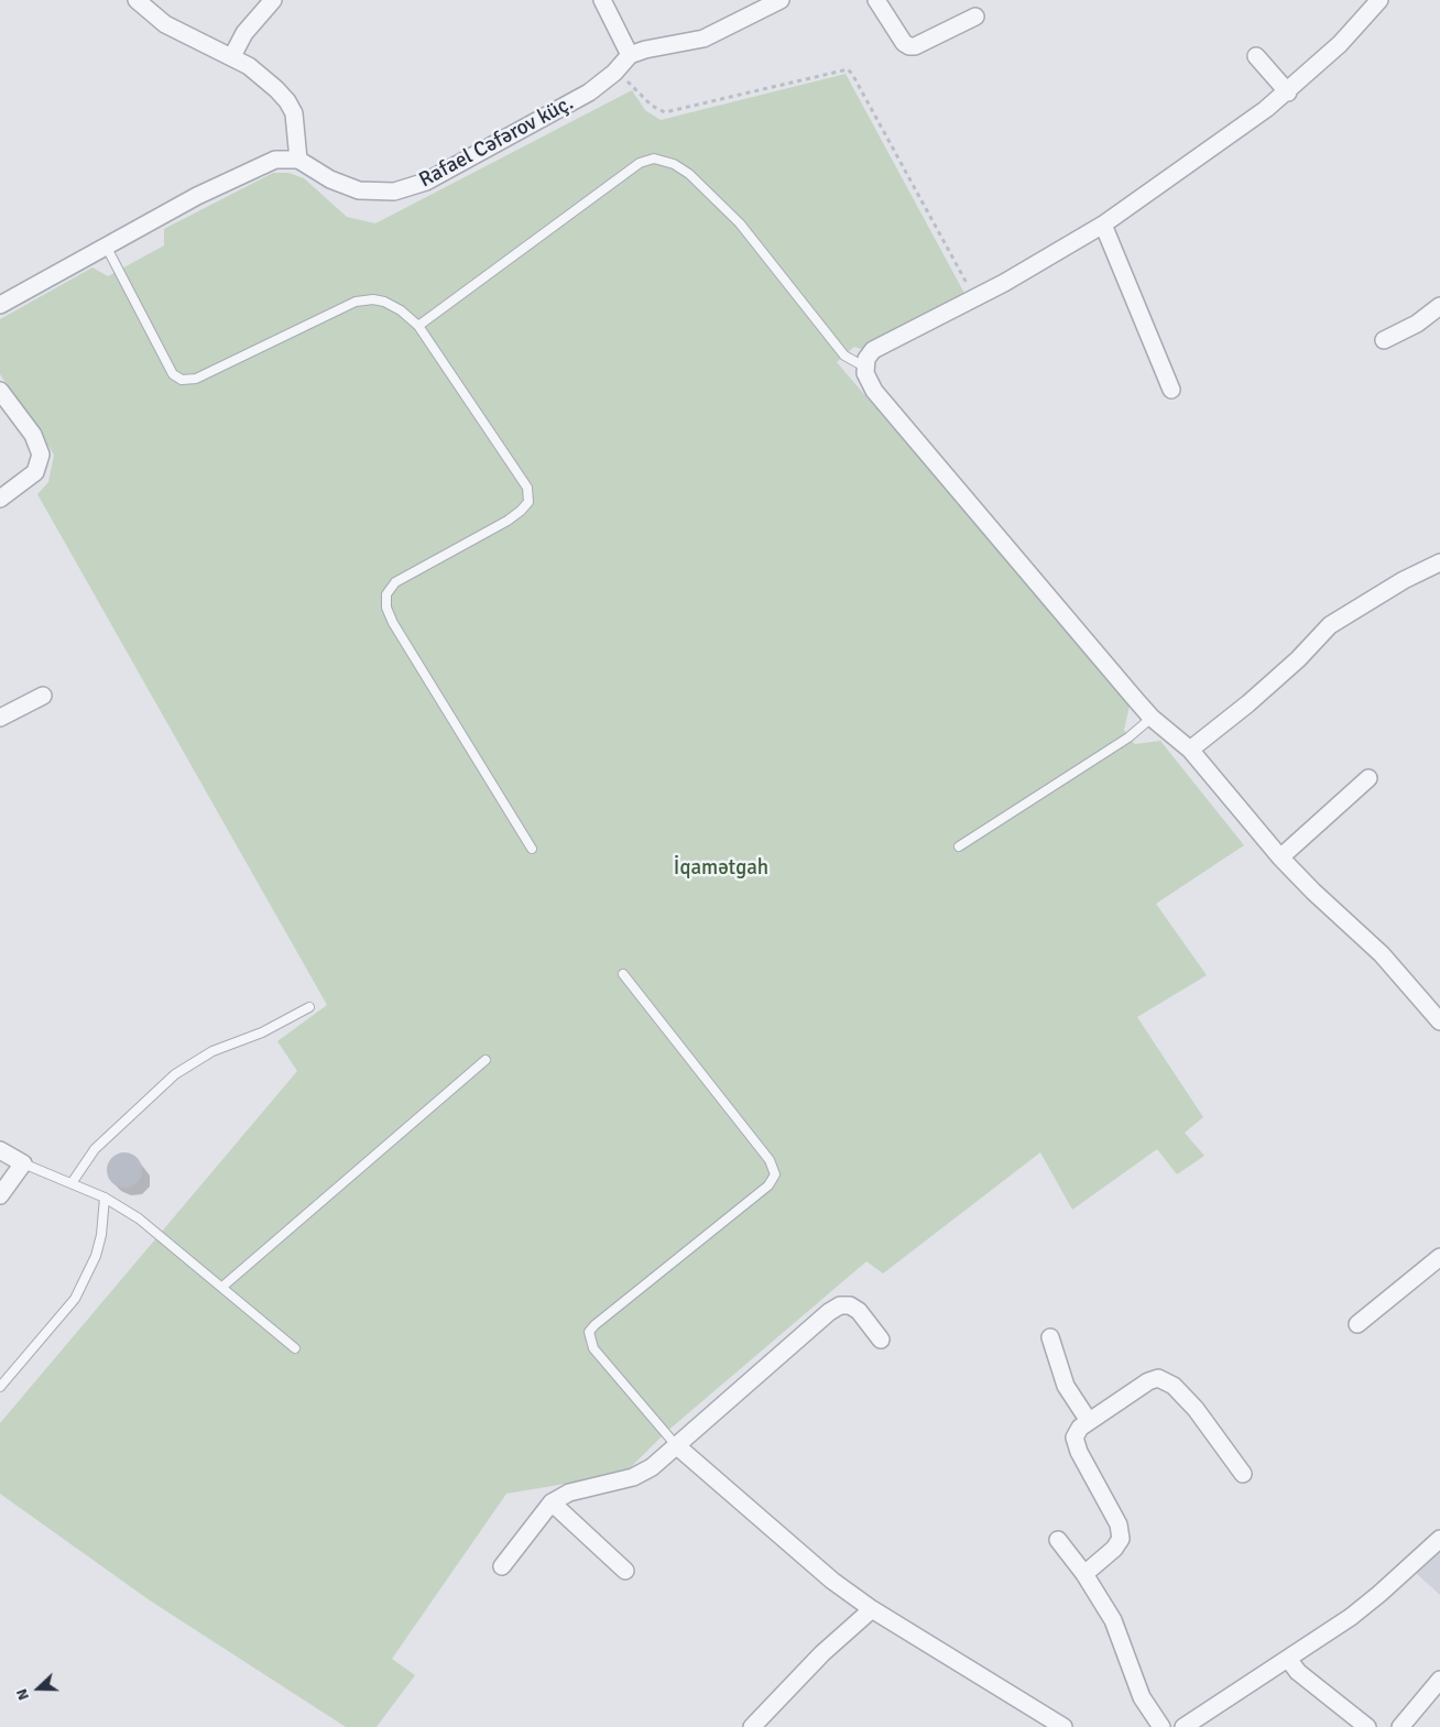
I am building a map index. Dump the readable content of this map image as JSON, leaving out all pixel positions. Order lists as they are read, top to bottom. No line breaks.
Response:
{"streets":{"street":["Rafael Cəfərov küç."]},"parks":["İqamətgah"],"north":"left"}
